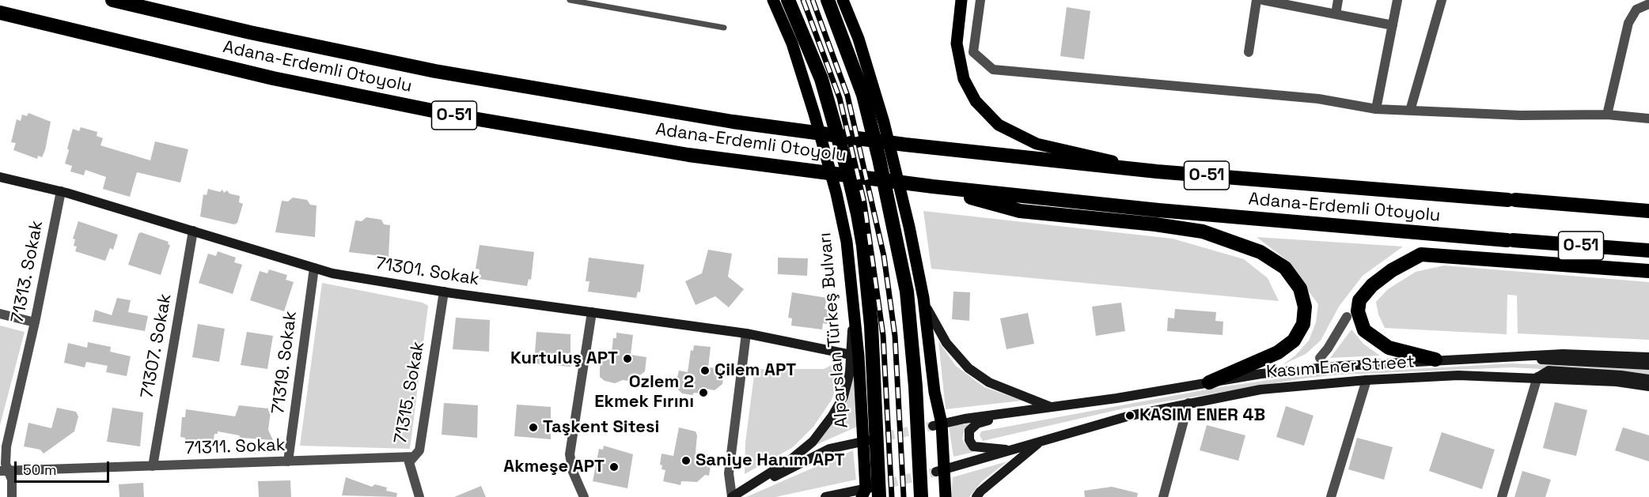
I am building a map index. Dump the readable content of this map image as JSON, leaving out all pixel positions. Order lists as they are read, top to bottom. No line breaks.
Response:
{"streets":{"highway":["Adana-Erdemli Otoyolu","O-51","Alparslan Türkeş Bulvarı"],"main road":["71301. Sokak","Kasım Ener Street"],"street":["71313. Sokak","71307. Sokak","71319. Sokak","71315. Sokak","71311. Sokak"]},"crossings":[["71313. Sokak","71301. Sokak"],["71313. Sokak","71311. Sokak"],["71301. Sokak","Alparslan Türkeş Bulvarı"],["71301. Sokak","71307. Sokak"],["71301. Sokak","71319. Sokak"],["71301. Sokak","71315. Sokak"],["71307. Sokak","71311. Sokak"],["71319. Sokak","71311. Sokak"],["71315. Sokak","71311. Sokak"]],"places":["Kurtuluş APT","Çilem APT","Ozlem 2 Ekmek Fırını","KASIM ENER 4B","Taşkent Sitesi","Saniye Hanım APT","Akmeşe APT"],"scale_bar":"50 m"}
